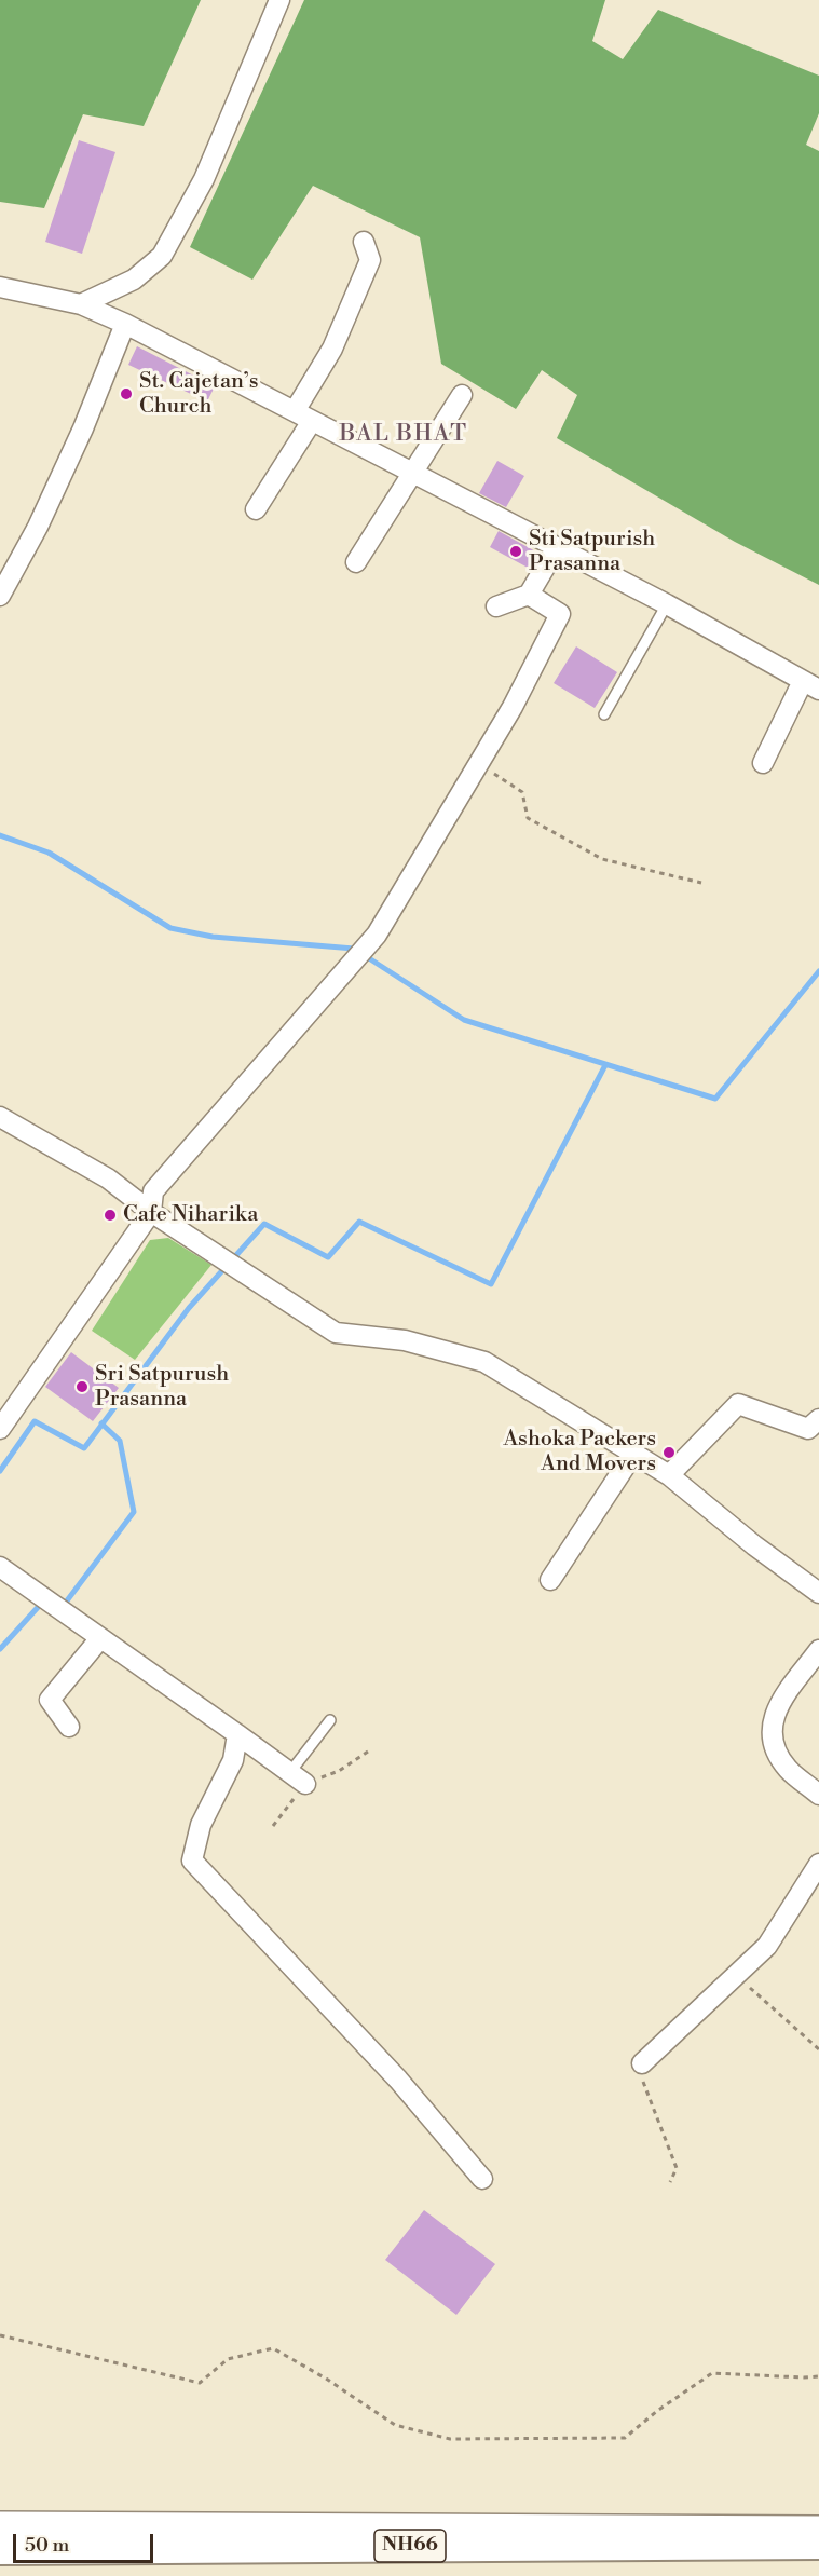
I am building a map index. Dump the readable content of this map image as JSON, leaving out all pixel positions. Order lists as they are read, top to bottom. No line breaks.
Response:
{"streets":{"highway":["NH66"]},"districts":["BAL BHAT"],"places":["St. Cajetan’s Church","Sti Satpurish Prasanna","Cafe Niharika","Sri Satpurush Prasanna","Ashoka Packers And Movers"],"scale_bar":"50 m"}
